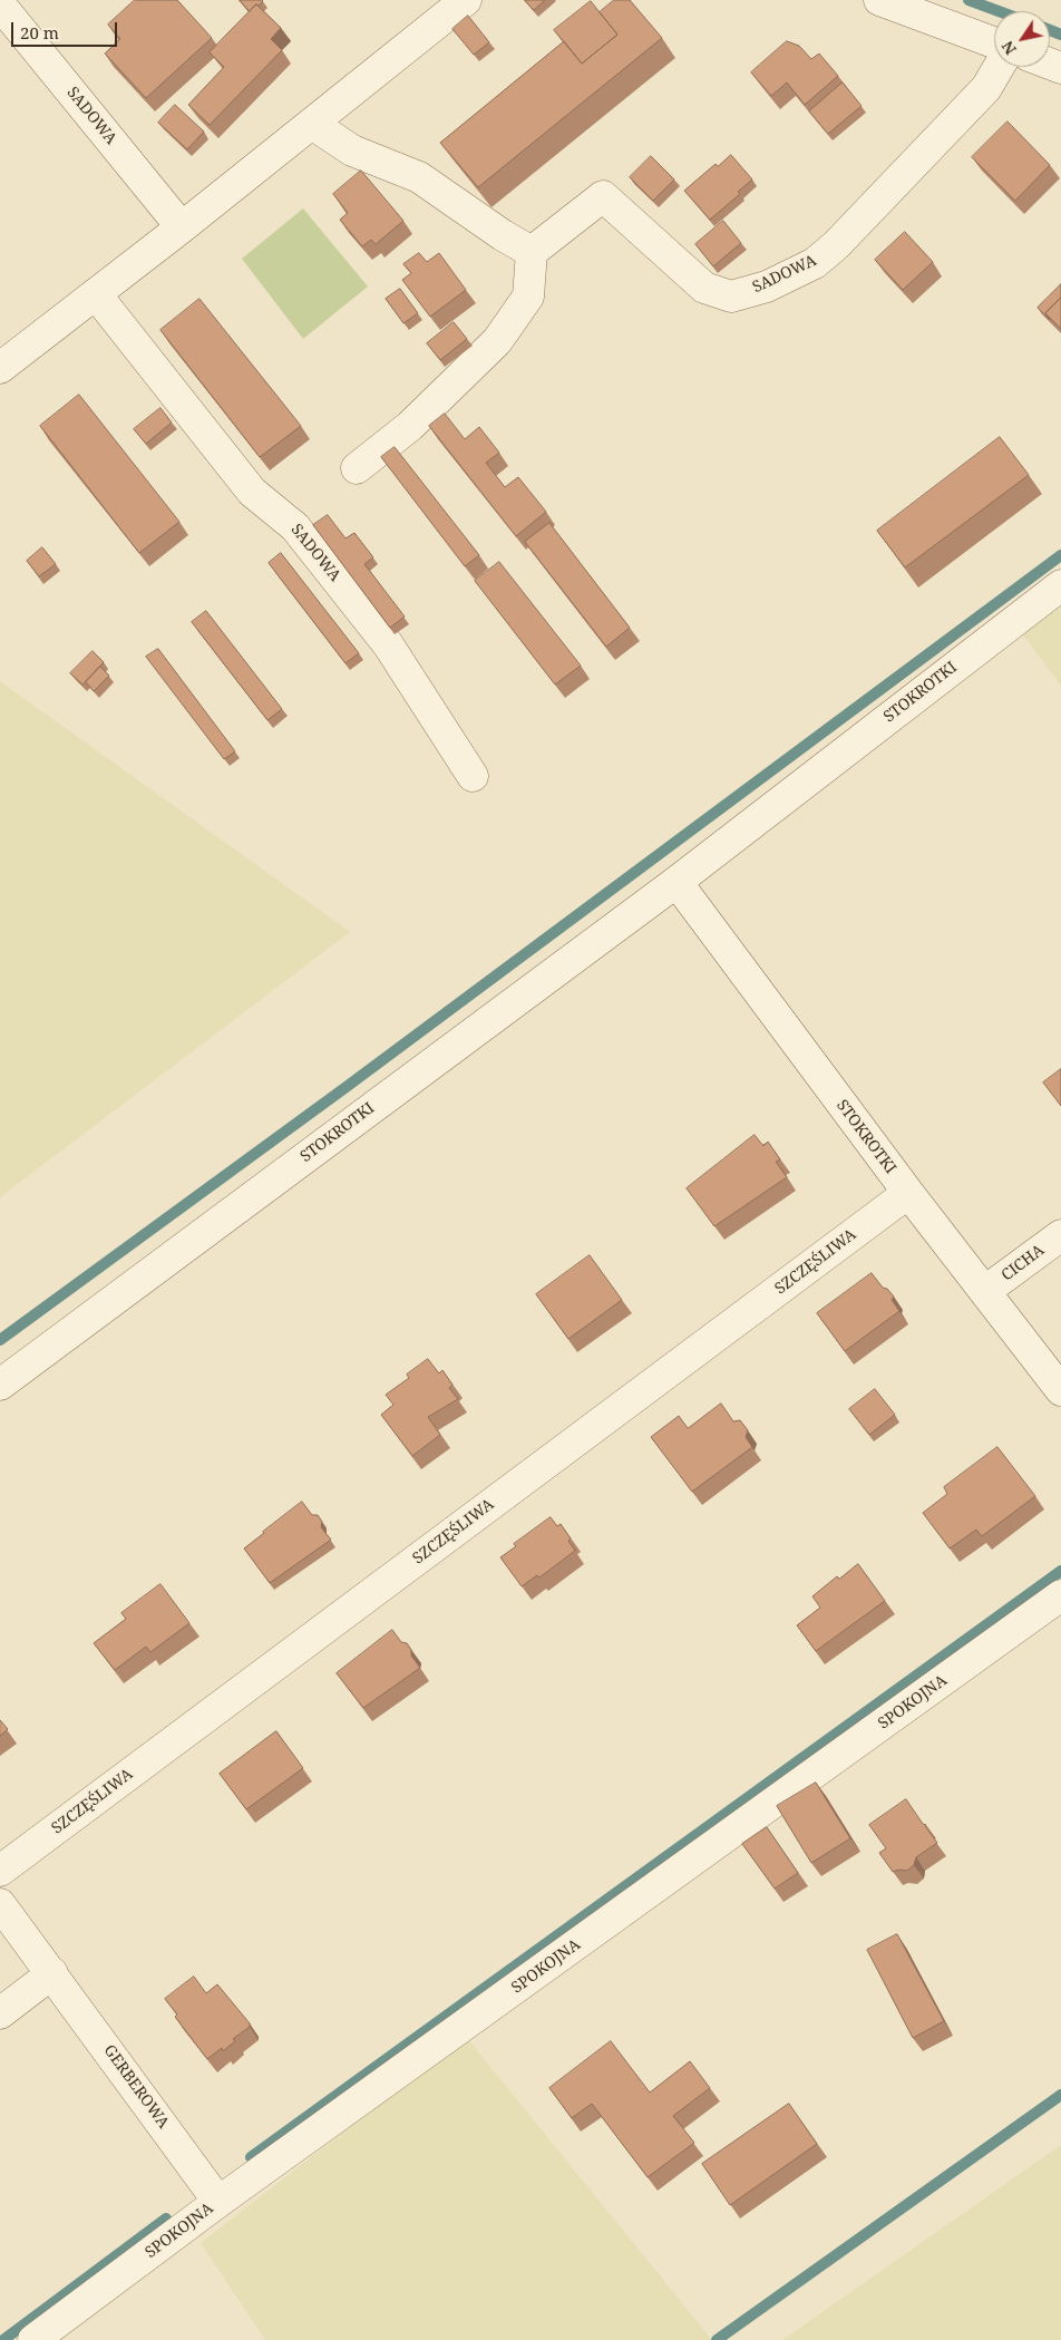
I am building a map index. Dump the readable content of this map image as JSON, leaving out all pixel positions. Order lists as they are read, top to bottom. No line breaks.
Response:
{"streets":{"street":["SADOWA","STOKROTKI","SZCZĘŚLIWA","CICHA","SPOKOJNA","GERBEROWA"]},"crossings":[["STOKROTKI","SZCZĘŚLIWA"],["STOKROTKI","CICHA"],["SPOKOJNA","GERBEROWA"]],"scale_bar":"20 m","north":"bottom left"}
